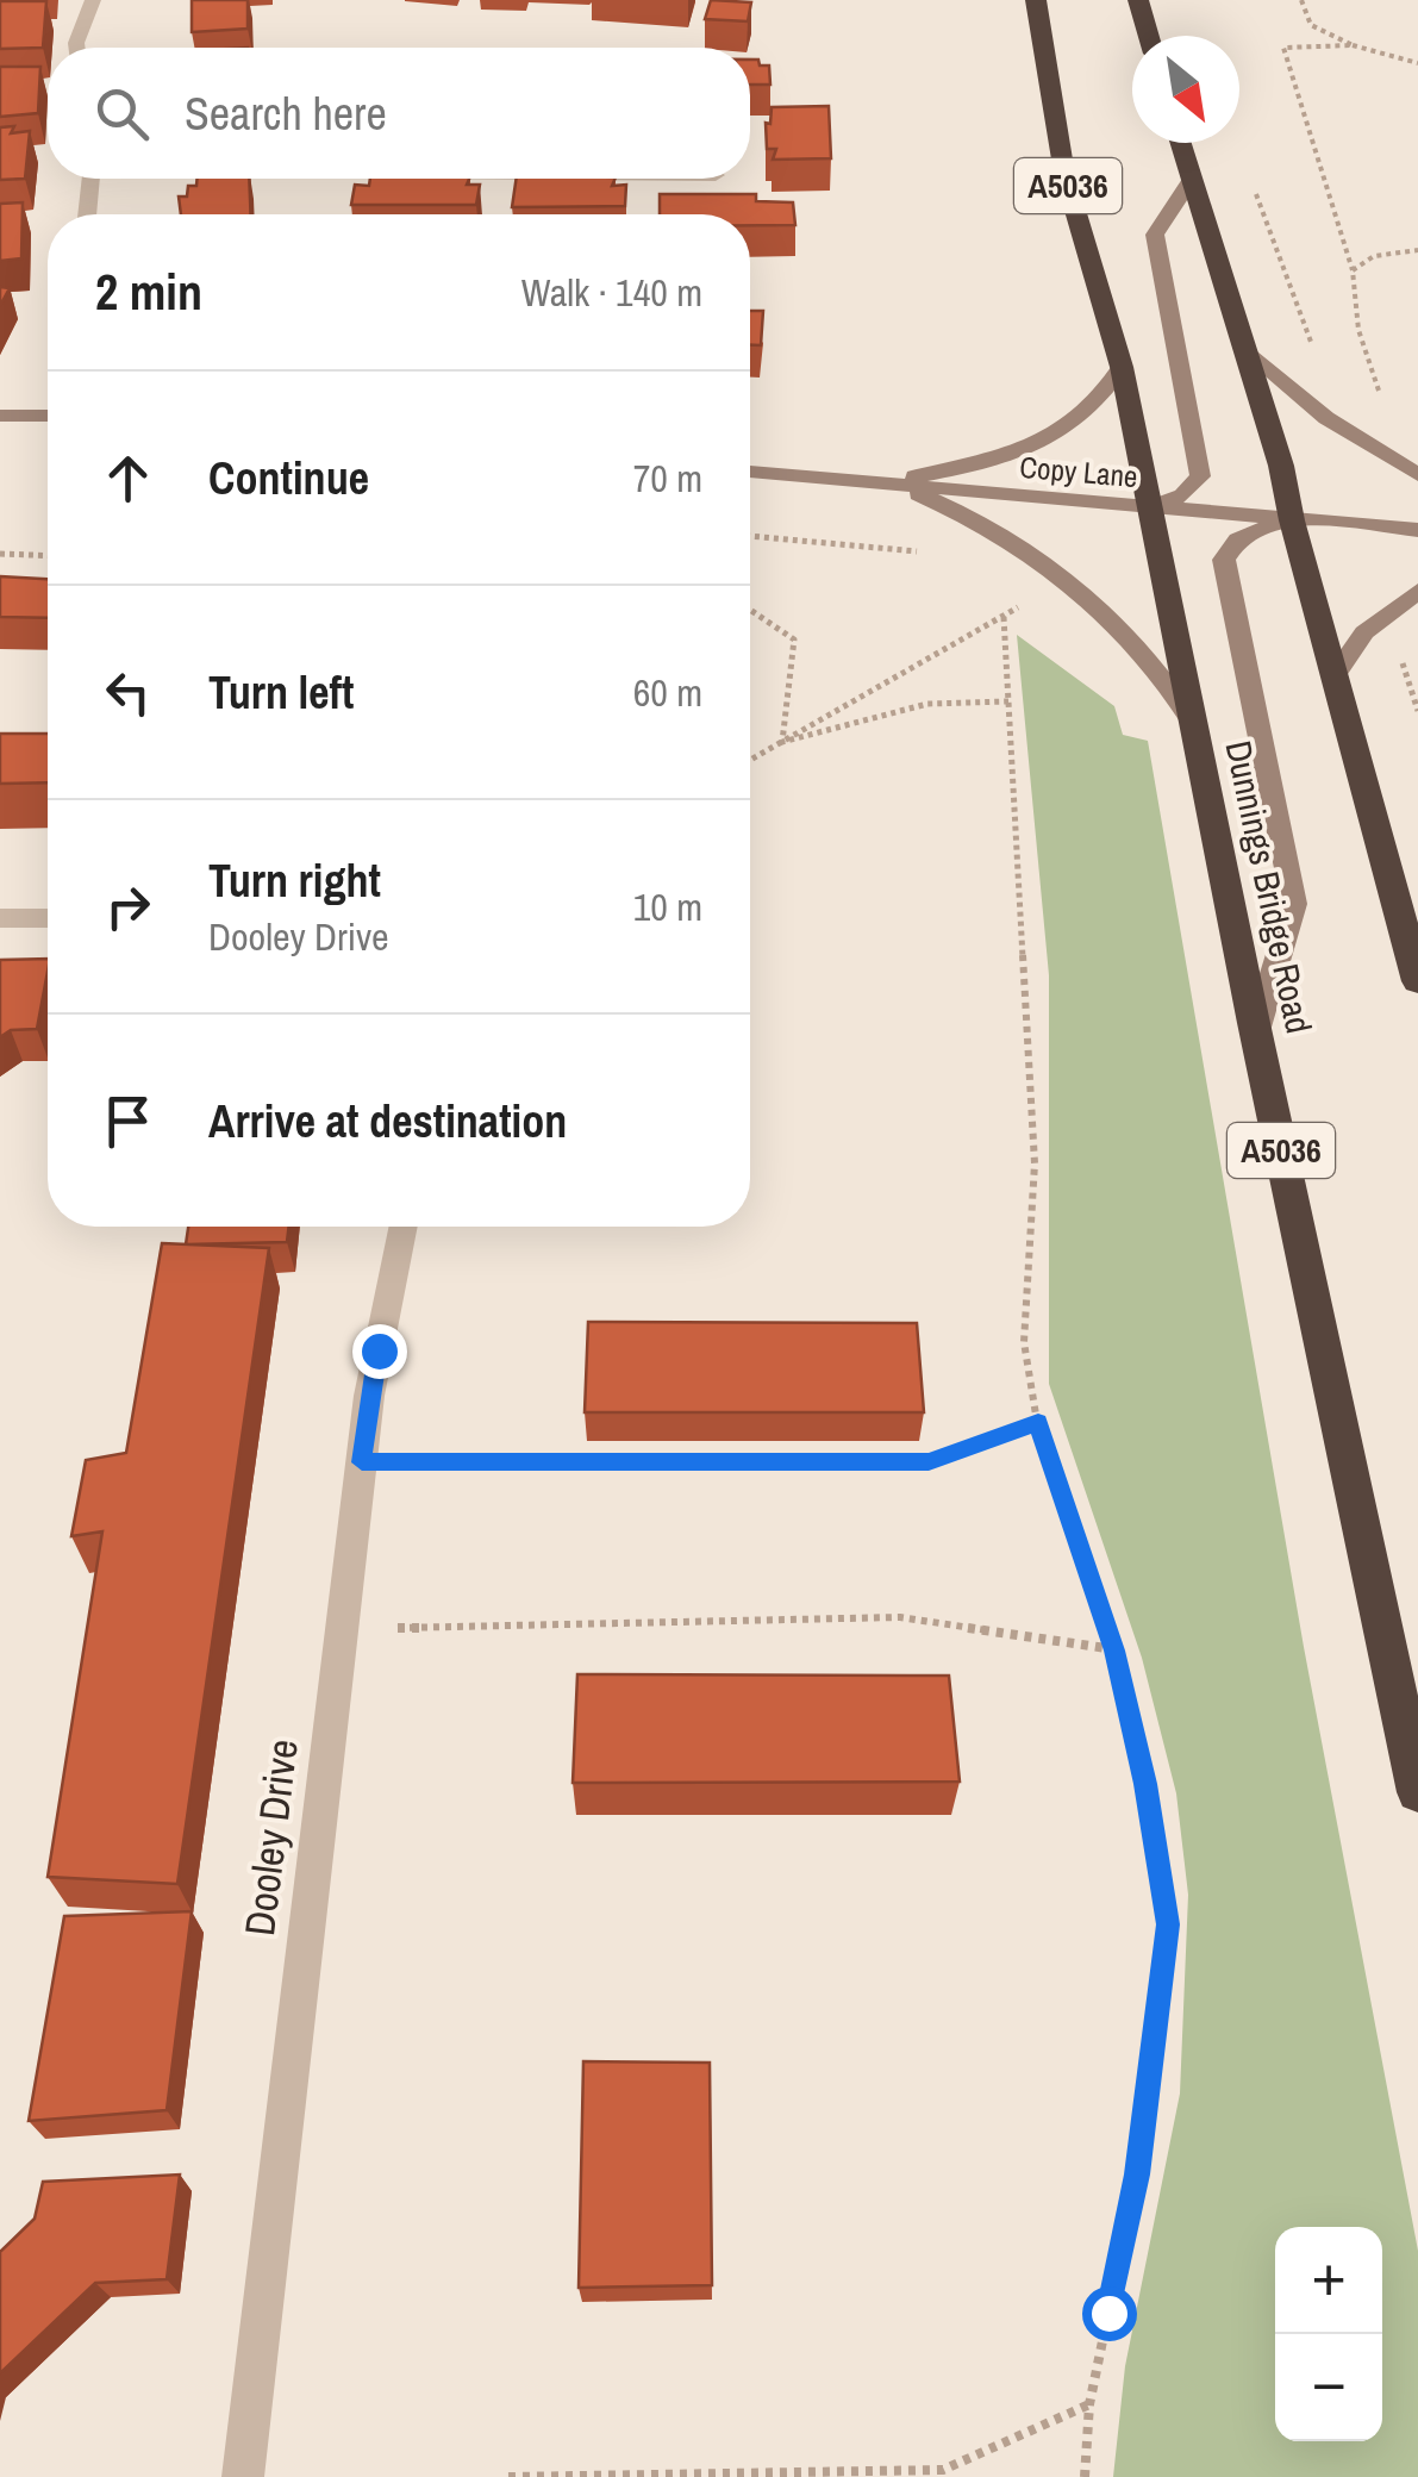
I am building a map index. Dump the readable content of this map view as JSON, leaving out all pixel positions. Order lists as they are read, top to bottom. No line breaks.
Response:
{"streets":{"highway":["A5036","Dunnings Bridge Road"],"main road":["Copy Lane"],"street":["Dooley Drive"]},"crossings":[["Copy Lane","Dunnings Bridge Road"]],"north":"bottom right","page":{"search":"Search here","heading":["2 min","Walk · 140 m"],"list":[["Continue","70 m"],["Turn left","60 m"],["Turn right","Dooley Drive","10 m"],"Arrive at destination"],"map_buttons":["+","−"]}}
